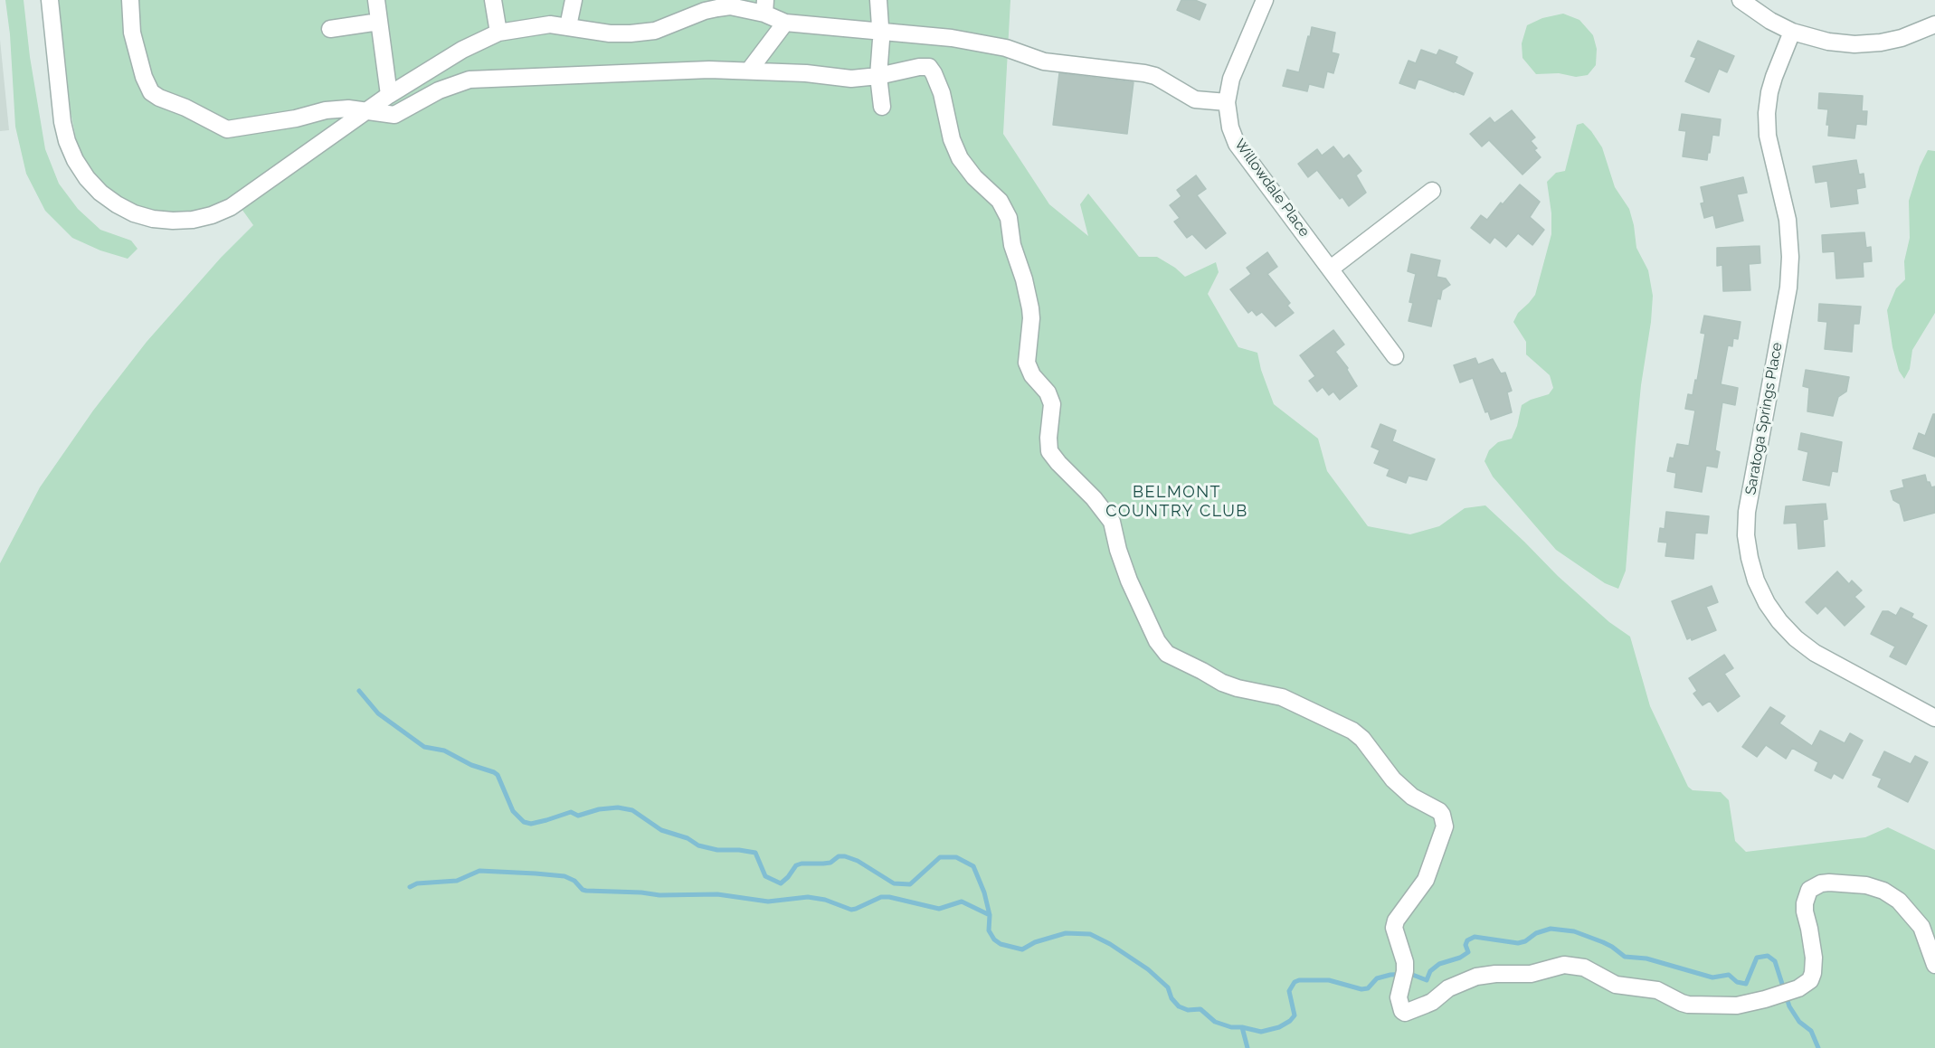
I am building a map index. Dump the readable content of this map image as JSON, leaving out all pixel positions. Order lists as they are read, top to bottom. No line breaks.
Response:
{"streets":{"street":["Willowdale Place","Saratoga Springs Place"]},"districts":["BELMONT COUNTRY CLUB"]}
